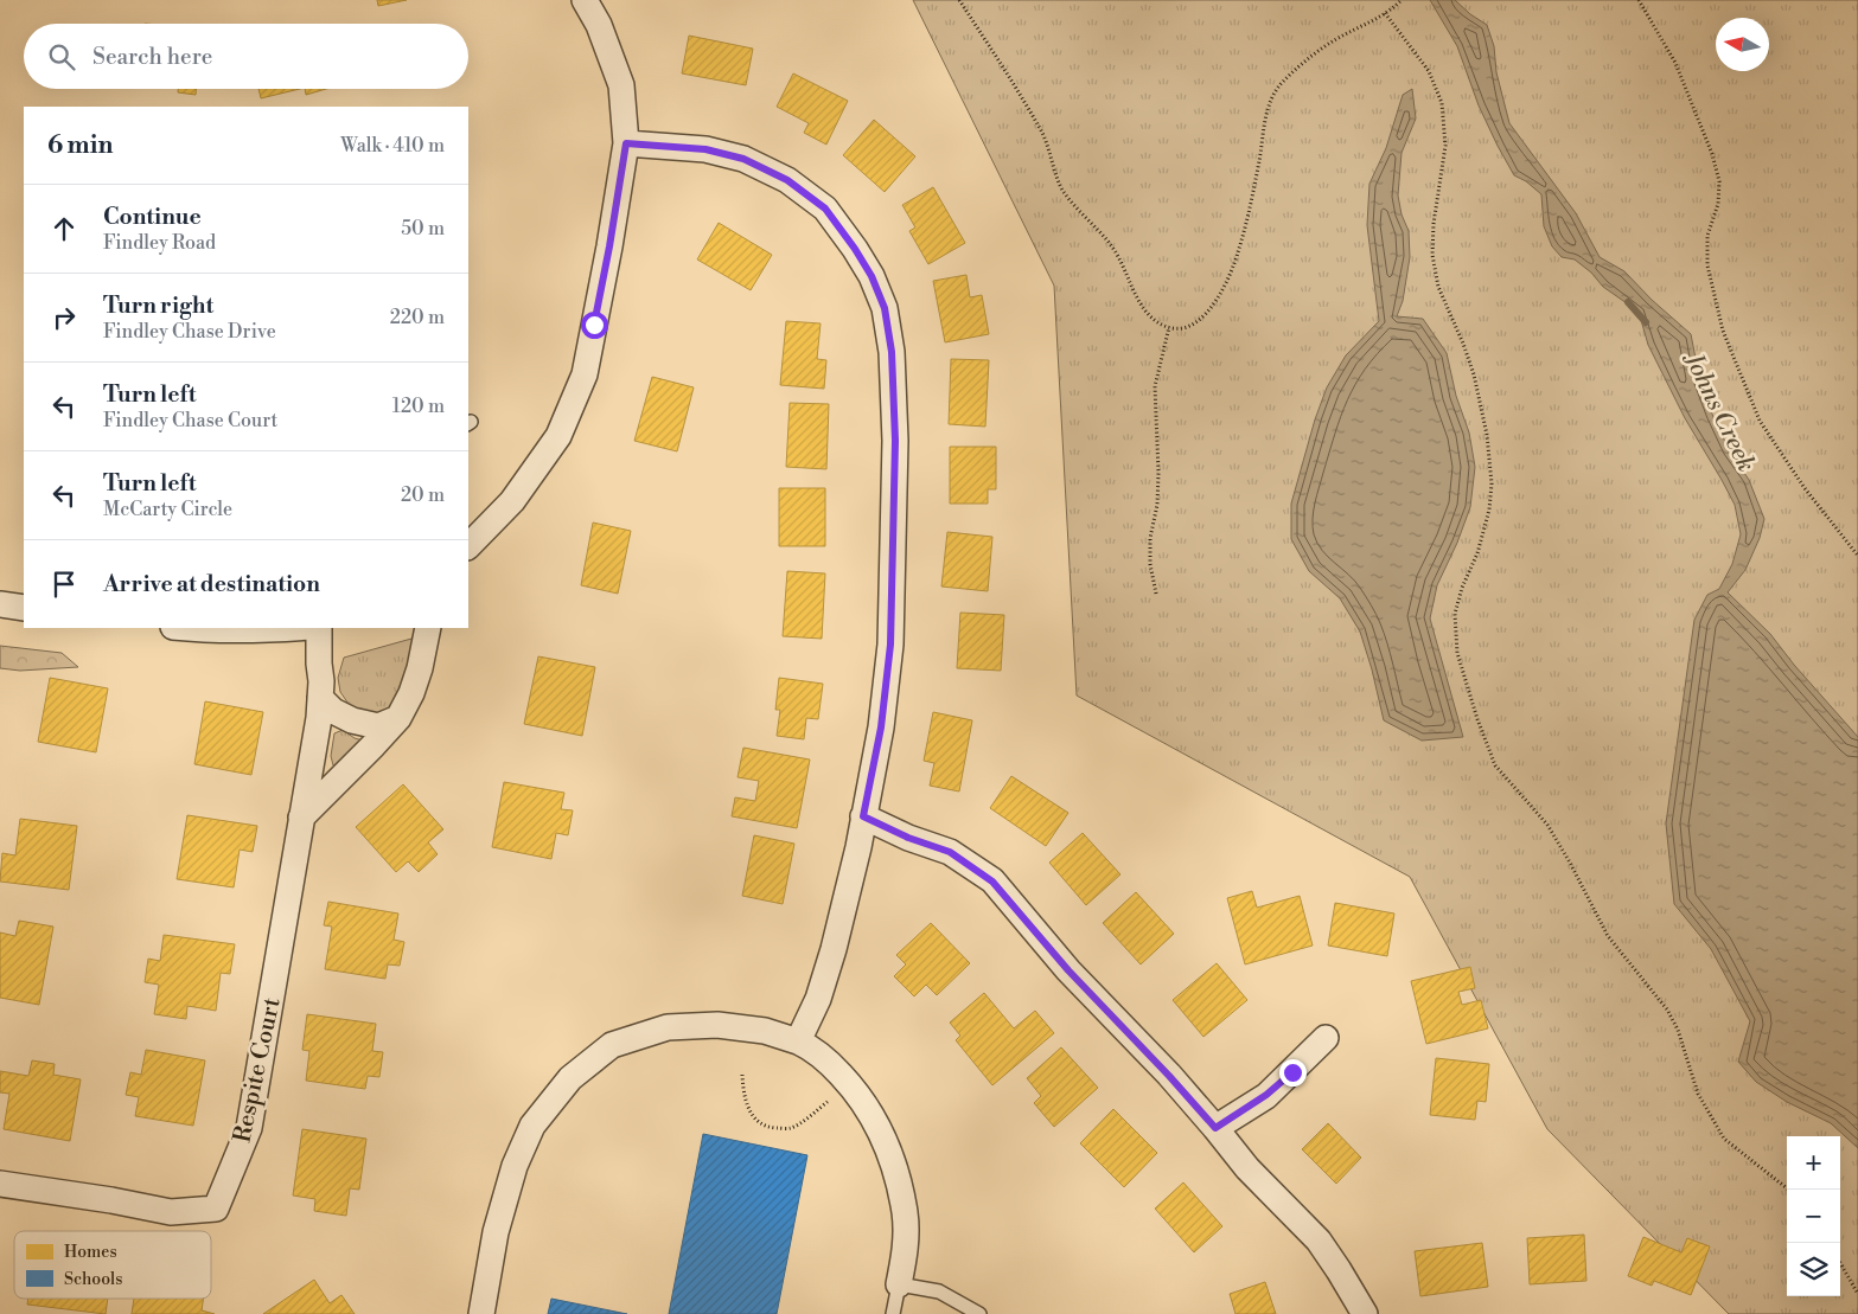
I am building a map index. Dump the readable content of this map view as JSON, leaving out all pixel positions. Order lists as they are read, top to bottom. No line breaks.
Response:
{"streets":{"street":["Respite Court"]},"water":["Johns Creek"],"legend":["Homes","Schools"],"north":"left","page":{"search":"Search here","heading":["6 min","Walk · 410 m"],"list":[["Continue","Findley Road","50 m"],["Turn right","Findley Chase Drive","220 m"],["Turn left","Findley Chase Court","120 m"],["Turn left","McCarty Circle","20 m"],"Arrive at destination"],"map_buttons":["+","−"]}}
